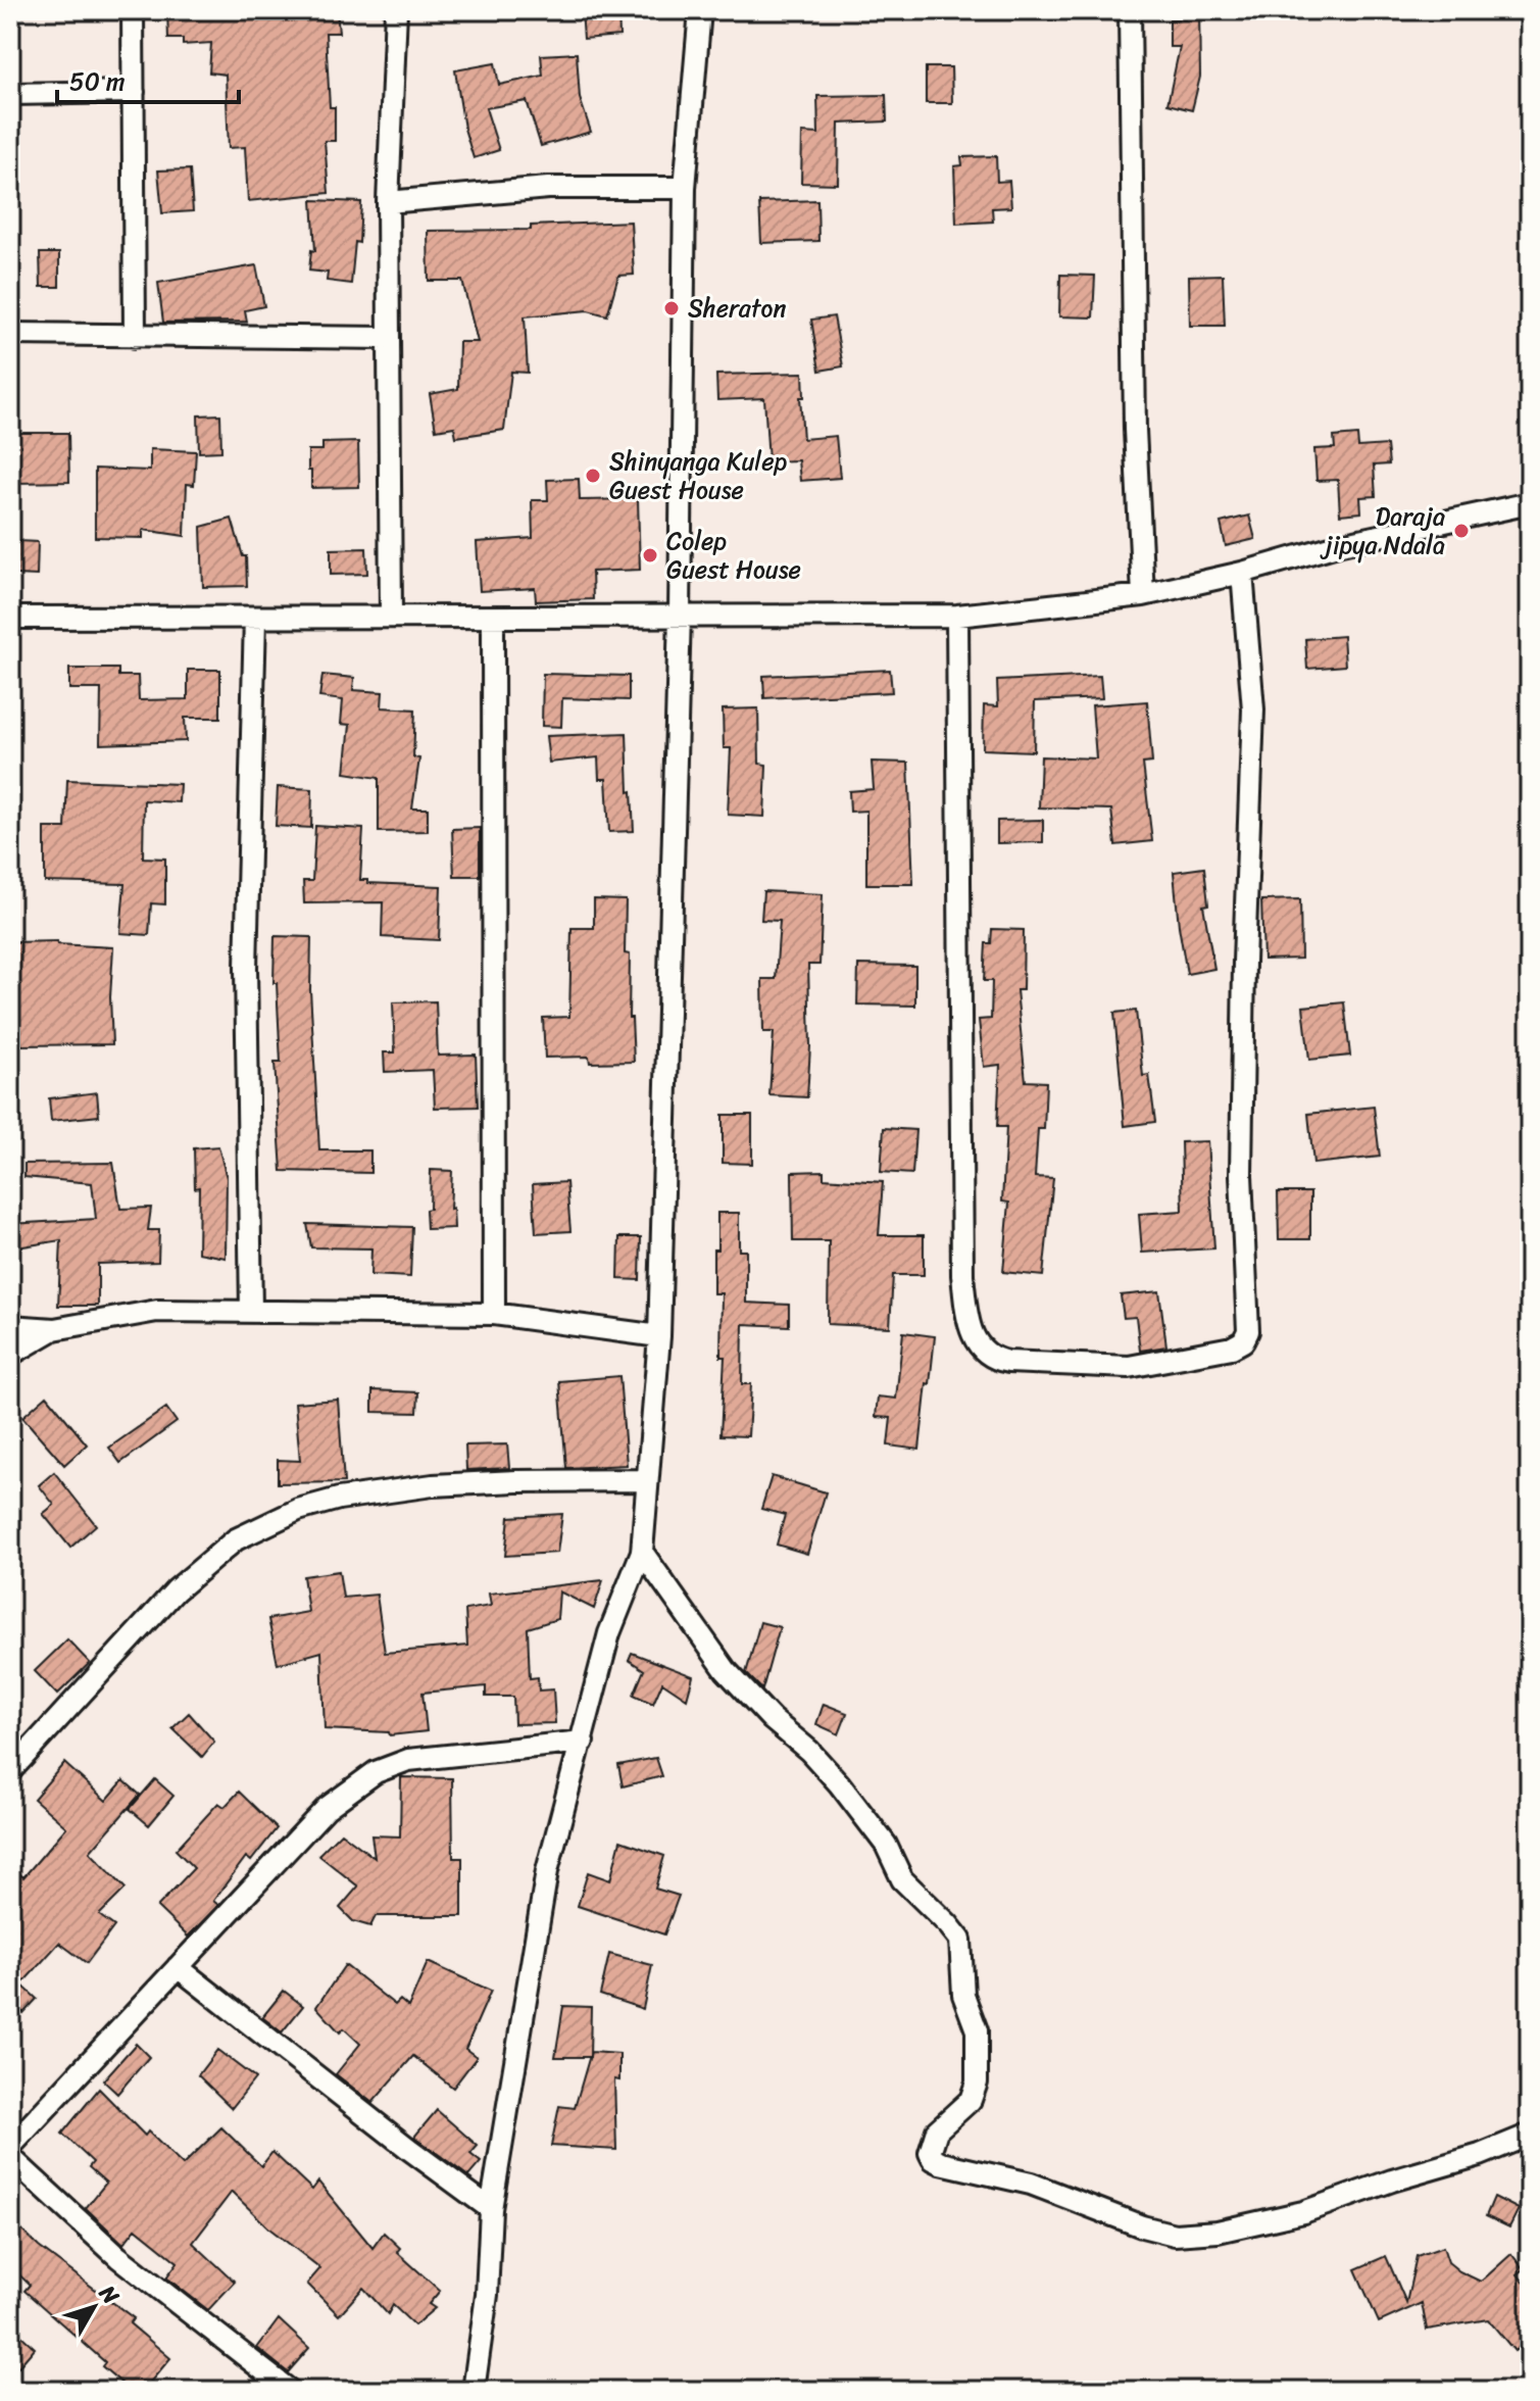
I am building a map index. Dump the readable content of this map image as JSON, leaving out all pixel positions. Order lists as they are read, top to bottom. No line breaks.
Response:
{"places":["Sheraton","Shinyanga Kulep Guest House","Daraja jipya Ndala","Colep Guest House"],"scale_bar":"50 m","north":"top right"}
